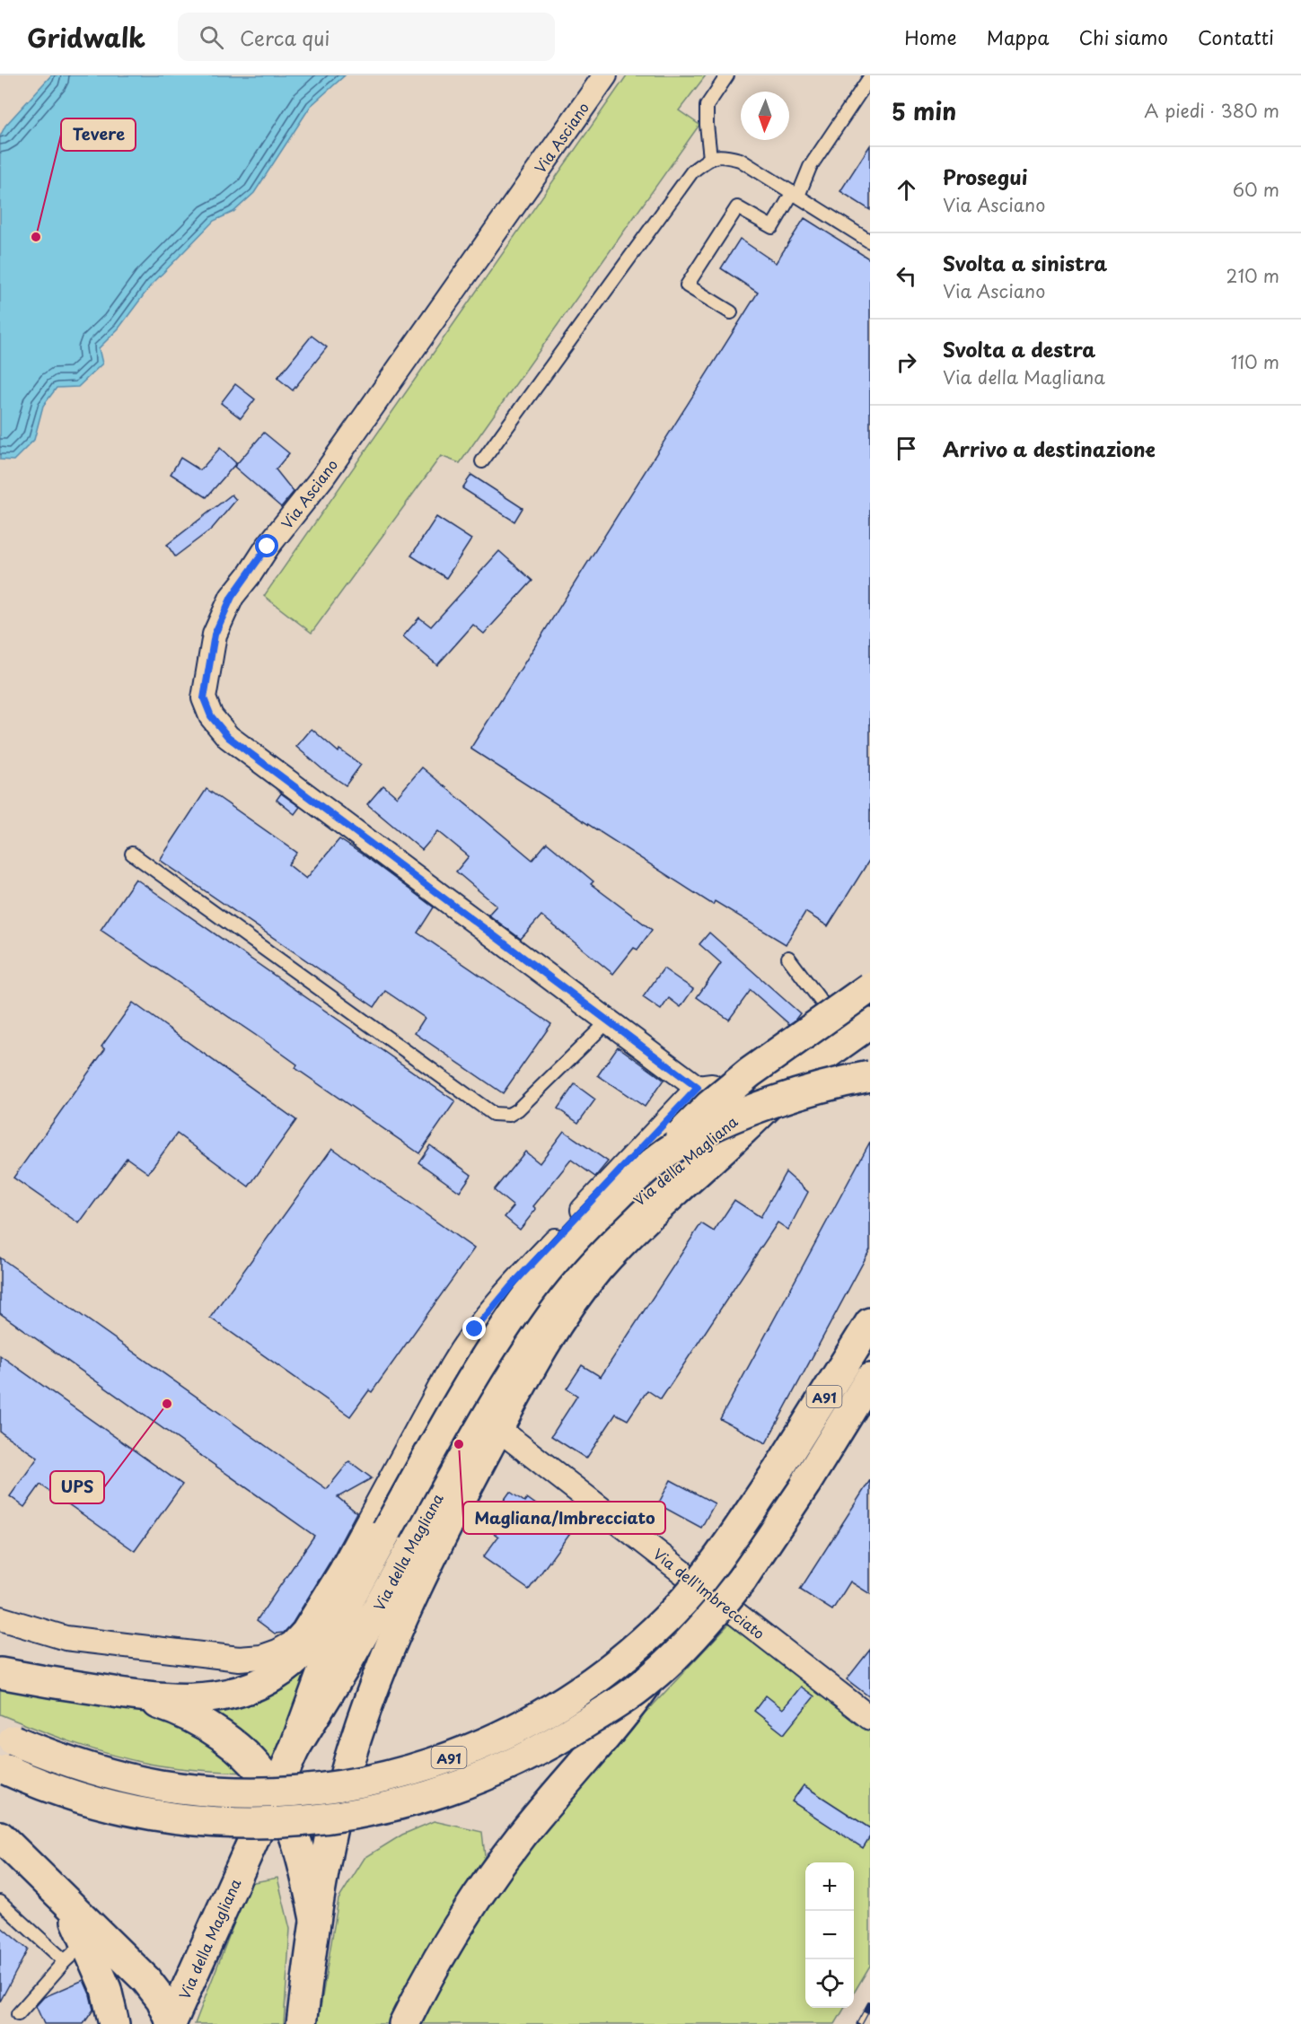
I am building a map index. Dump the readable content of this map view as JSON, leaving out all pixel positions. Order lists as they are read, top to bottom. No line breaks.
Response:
{"streets":{"main road":["Via della Magliana","A91"],"street":["Via Asciano","Via dell'Imbrecciato"]},"crossings":[["Via Asciano","Via della Magliana"],["Via della Magliana","Via dell'Imbrecciato"]],"places":["Tevere","UPS","Magliana/Imbrecciato"],"north":"bottom","page":{"header":"Gridwalk","search":"Cerca qui","nav":["Home","Mappa","Chi siamo","Contatti"],"heading":["5 min","A piedi · 380 m"],"list":[["Prosegui","Via Asciano","60 m"],["Svolta a sinistra","Via Asciano","210 m"],["Svolta a destra","Via della Magliana","110 m"],"Arrivo a destinazione"],"map_buttons":["+","−"]}}
